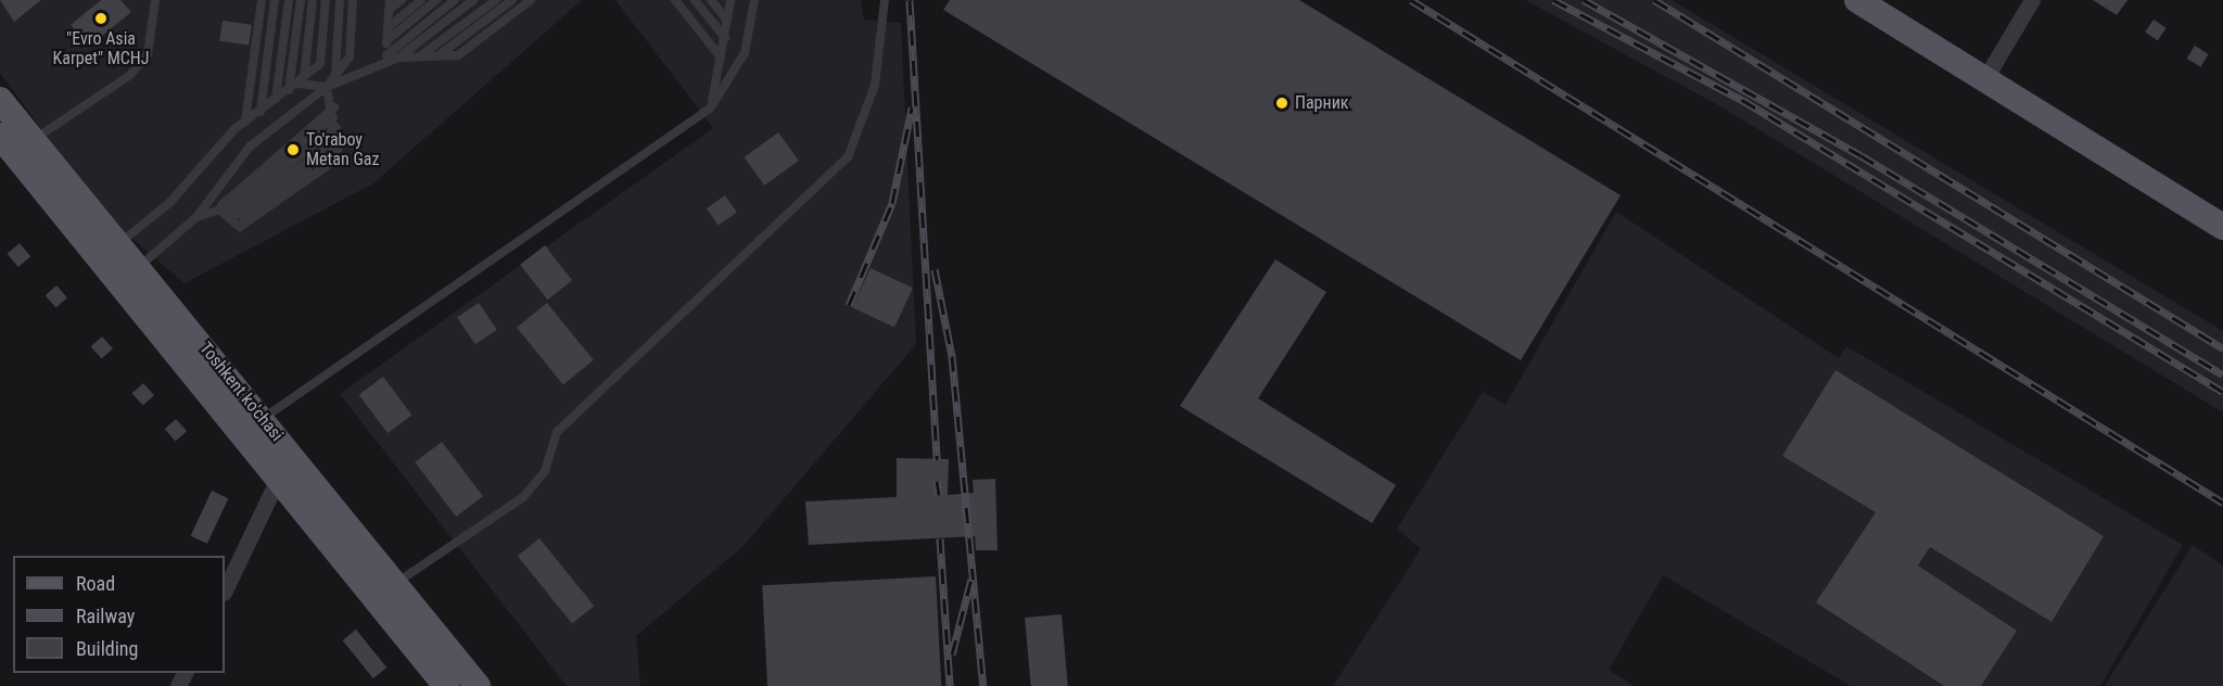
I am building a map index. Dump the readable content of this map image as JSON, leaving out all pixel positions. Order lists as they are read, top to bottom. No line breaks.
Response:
{"streets":{"main road":["Toshkent ko'chasi"]},"places":["\"Evro Asia Karpet\" MCHJ","Парник","To'raboy Metan Gaz"],"legend":["Road","Railway","Building"]}
